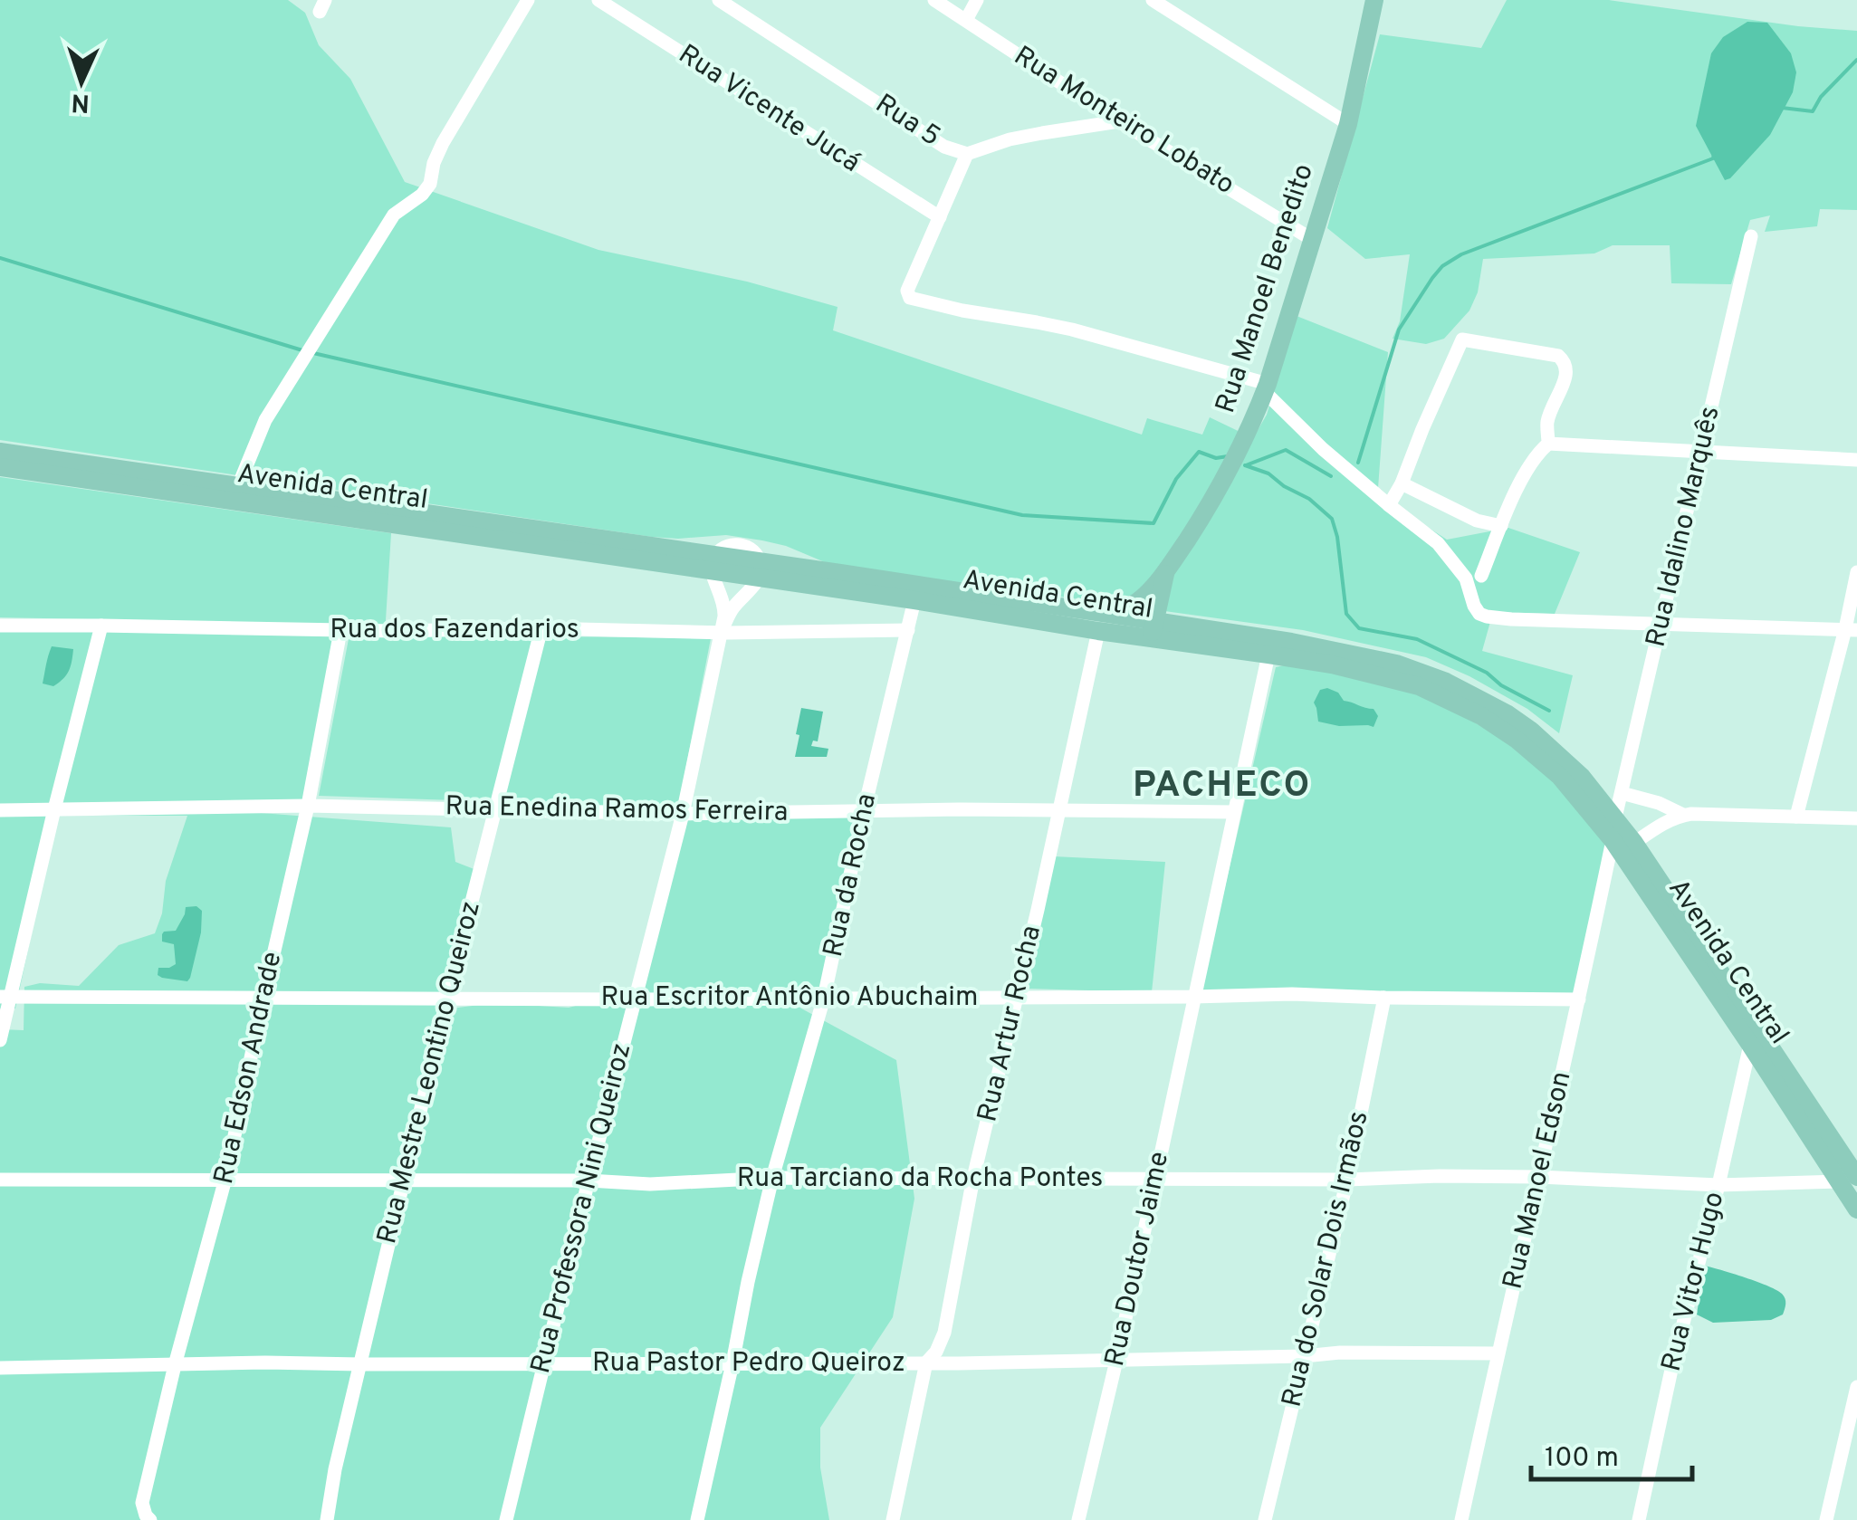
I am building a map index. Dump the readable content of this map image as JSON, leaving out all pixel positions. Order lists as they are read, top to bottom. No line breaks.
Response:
{"streets":{"main road":["Rua Manoel Benedito","Avenida Central"],"street":["Rua Vicente Jucá","Rua 5","Rua Monteiro Lobato","Rua Idalino Marquês","Rua dos Fazendarios","Rua Enedina Ramos Ferreira","Rua da Rocha","Rua Escritor Antônio Abuchaim","Rua Artur Rocha","Rua Edson Andrade","Rua Mestre Leontino Queiroz","Rua Tarciano da Rocha Pontes","Rua Manoel Edson","Rua Professora Nini Queiroz","Rua Doutor Jaime","Rua do Solar Dois Irmãos","Rua Vitor Hugo","Rua Pastor Pedro Queiroz"]},"crossings":[["Rua 5","Rua Monteiro Lobato"],["Rua Monteiro Lobato","Rua Manoel Benedito"],["Rua Manoel Benedito","Avenida Central"],["Rua Manoel Benedito","Rua Artur Rocha"],["Avenida Central","Rua Idalino Marquês"],["Avenida Central","Rua da Rocha"],["Avenida Central","Rua Artur Rocha"],["Avenida Central","Rua Tarciano da Rocha Pontes"],["Avenida Central","Rua Manoel Edson"],["Avenida Central","Rua Doutor Jaime"],["Avenida Central","Rua Vitor Hugo"],["Rua dos Fazendarios","Rua da Rocha"],["Rua dos Fazendarios","Rua Edson Andrade"],["Rua dos Fazendarios","Rua Mestre Leontino Queiroz"],["Rua dos Fazendarios","Rua Professora Nini Queiroz"],["Rua Enedina Ramos Ferreira","Rua da Rocha"],["Rua Enedina Ramos Ferreira","Rua Artur Rocha"],["Rua Enedina Ramos Ferreira","Rua Edson Andrade"],["Rua Enedina Ramos Ferreira","Rua Mestre Leontino Queiroz"],["Rua Enedina Ramos Ferreira","Rua Professora Nini Queiroz"],["Rua Enedina Ramos Ferreira","Rua Doutor Jaime"],["Rua da Rocha","Rua Escritor Antônio Abuchaim"],["Rua da Rocha","Rua Tarciano da Rocha Pontes"],["Rua da Rocha","Rua Pastor Pedro Queiroz"],["Rua Escritor Antônio Abuchaim","Rua Artur Rocha"],["Rua Escritor Antônio Abuchaim","Rua Edson Andrade"],["Rua Escritor Antônio Abuchaim","Rua Mestre Leontino Queiroz"],["Rua Escritor Antônio Abuchaim","Rua Manoel Edson"],["Rua Escritor Antônio Abuchaim","Rua Professora Nini Queiroz"],["Rua Escritor Antônio Abuchaim","Rua Doutor Jaime"],["Rua Escritor Antônio Abuchaim","Rua do Solar Dois Irmãos"],["Rua Artur Rocha","Rua Tarciano da Rocha Pontes"],["Rua Artur Rocha","Rua Pastor Pedro Queiroz"],["Rua Edson Andrade","Rua Tarciano da Rocha Pontes"],["Rua Edson Andrade","Rua Pastor Pedro Queiroz"],["Rua Mestre Leontino Queiroz","Rua Tarciano da Rocha Pontes"],["Rua Mestre Leontino Queiroz","Rua Pastor Pedro Queiroz"],["Rua Tarciano da Rocha Pontes","Rua Manoel Edson"],["Rua Tarciano da Rocha Pontes","Rua Professora Nini Queiroz"],["Rua Tarciano da Rocha Pontes","Rua Doutor Jaime"],["Rua Tarciano da Rocha Pontes","Rua do Solar Dois Irmãos"],["Rua Tarciano da Rocha Pontes","Rua Vitor Hugo"],["Rua Manoel Edson","Rua Pastor Pedro Queiroz"],["Rua Professora Nini Queiroz","Rua Pastor Pedro Queiroz"],["Rua Doutor Jaime","Rua Pastor Pedro Queiroz"],["Rua do Solar Dois Irmãos","Rua Pastor Pedro Queiroz"]],"districts":["PACHECO"],"scale_bar":"100 m","north":"bottom"}
